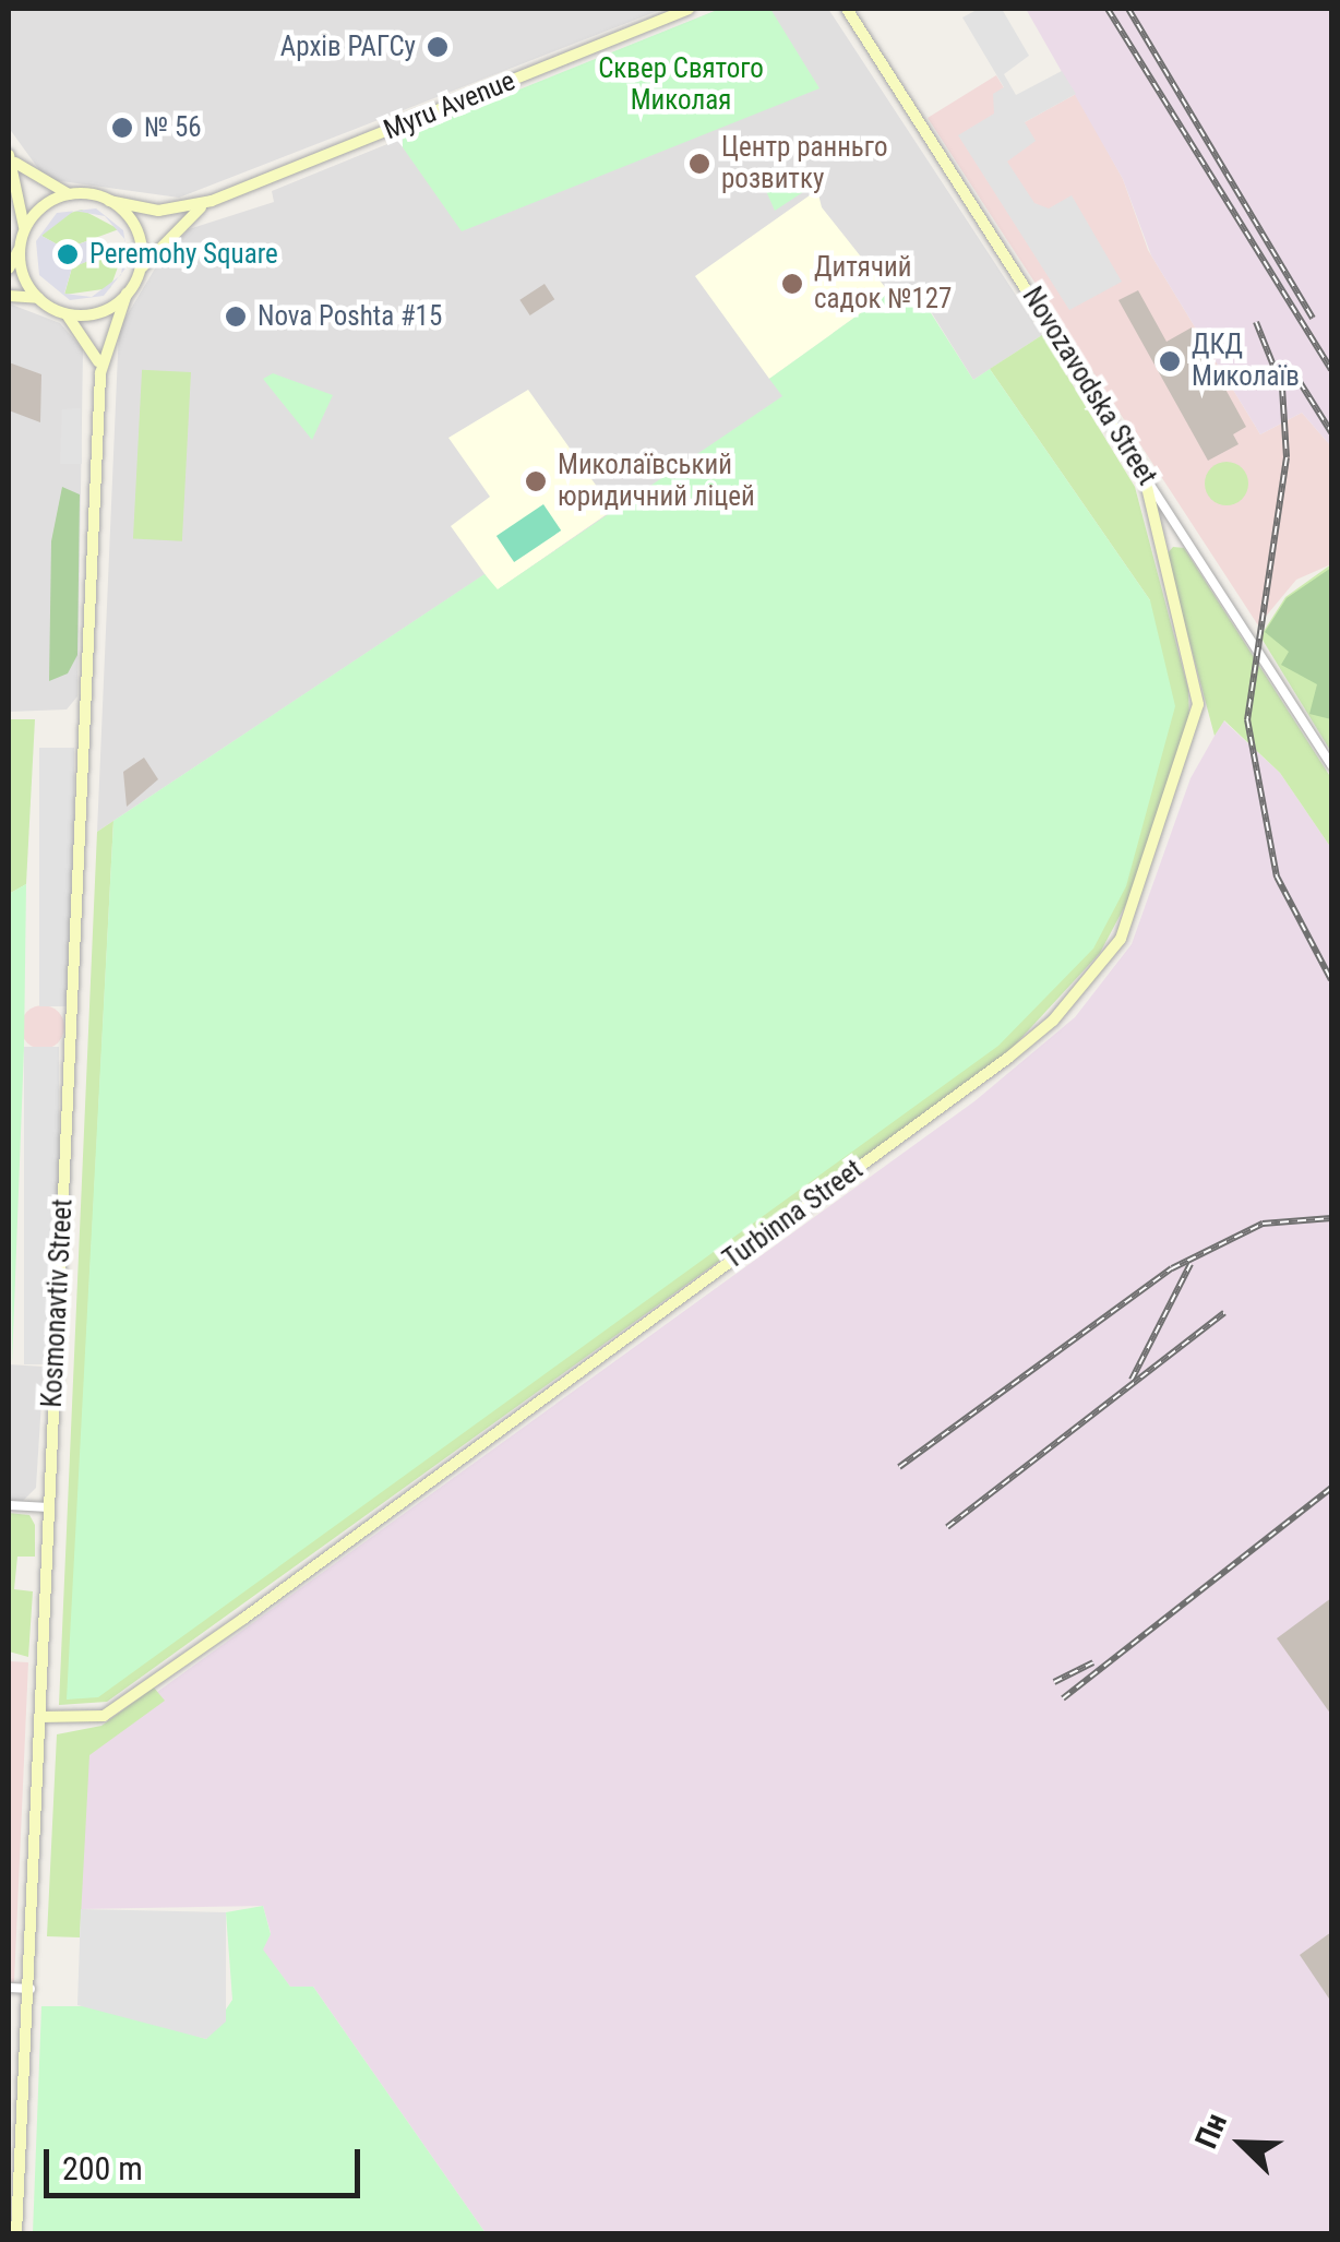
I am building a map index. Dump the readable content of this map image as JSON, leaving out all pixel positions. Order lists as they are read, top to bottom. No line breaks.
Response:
{"streets":{"main road":["Myru Avenue","Novozavodska Street","Turbinna Street","Kosmonavtiv Street"]},"crossings":[["Myru Avenue","Kosmonavtiv Street"],["Novozavodska Street","Turbinna Street"],["Turbinna Street","Kosmonavtiv Street"]],"parks":["Сквер Святого Миколая"],"places":["Архів РАГСу","№ 56","Центр ранньго розвитку","Peremohy Square","Дитячий садок №127","Nova Poshta #15","ДКД Миколаїв","Миколаївський юридичний ліцей"],"scale_bar":"200 m","north":"top left"}
